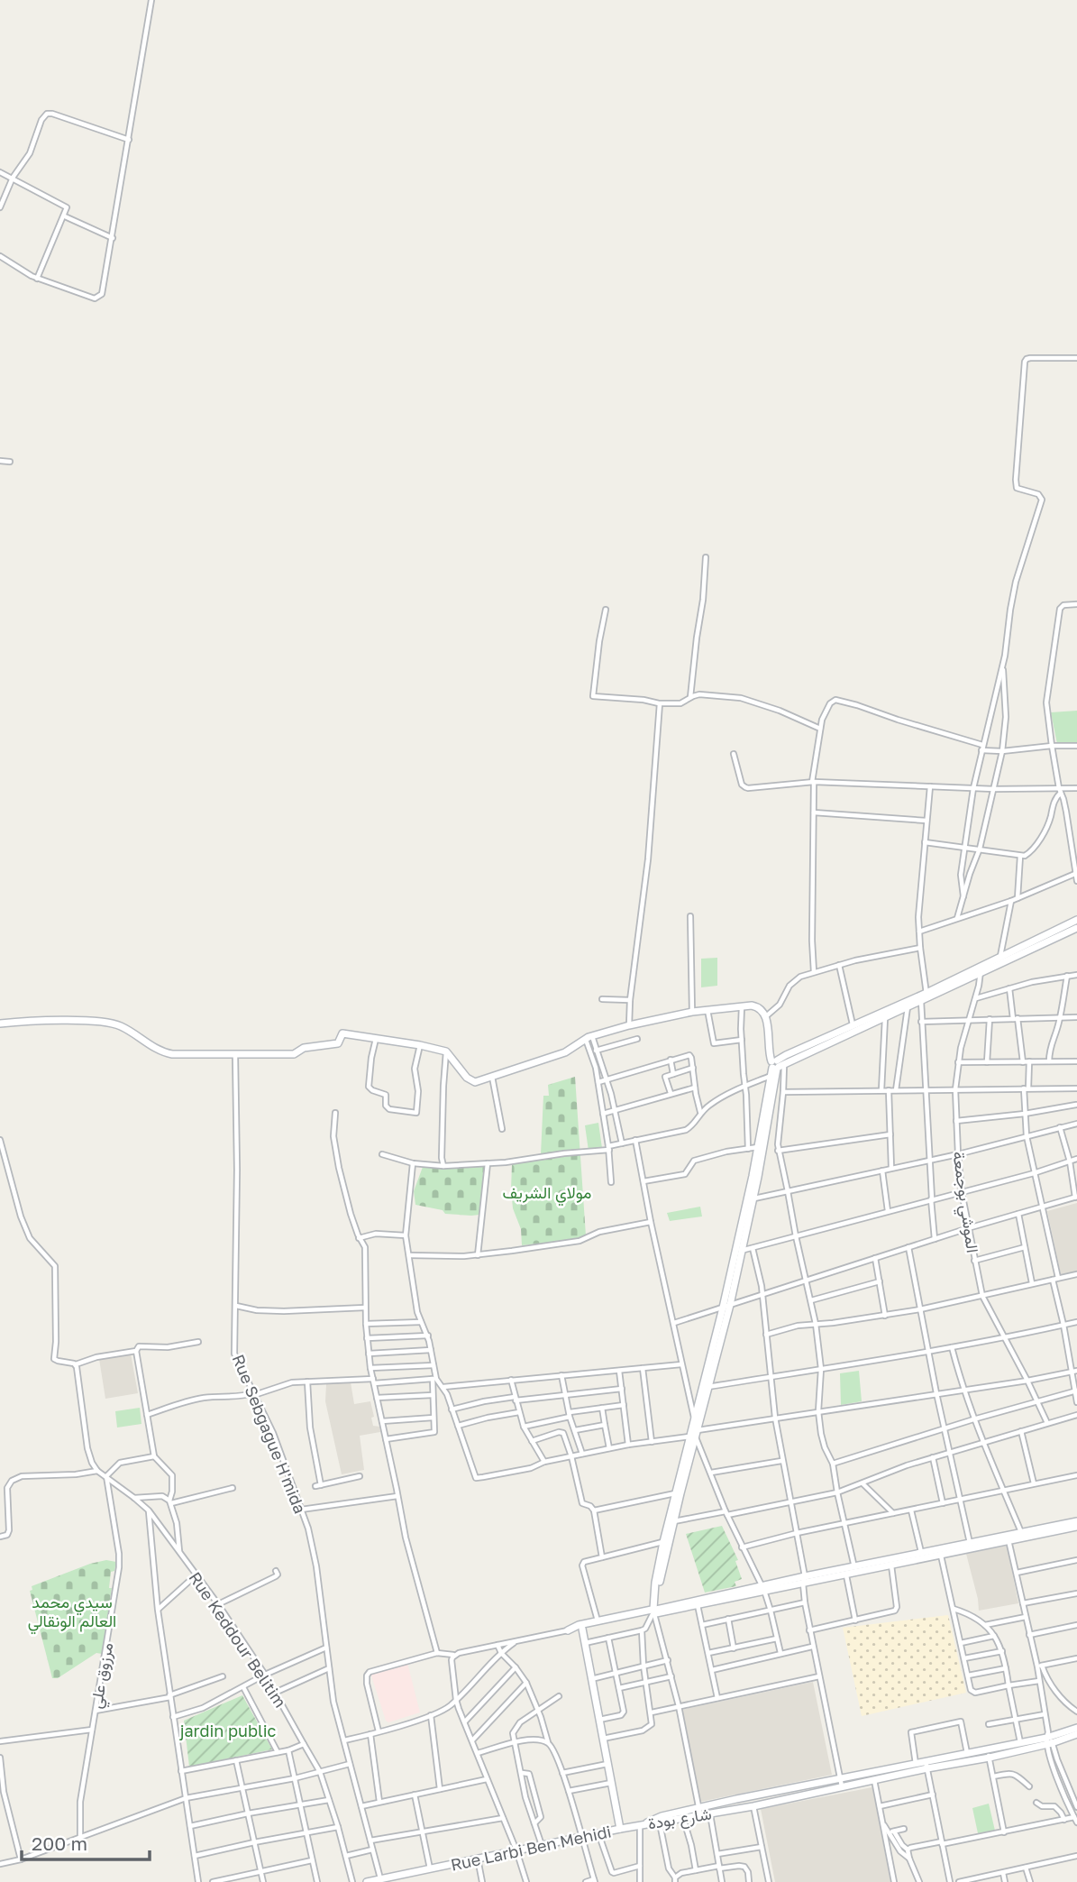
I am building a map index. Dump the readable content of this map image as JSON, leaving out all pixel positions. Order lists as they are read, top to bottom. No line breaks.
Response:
{"streets":{"street":["الموشي بوجمعة","Rue Sebgague H'mida","Rue Keddour Belitim","مرزوق علي","شارع بودة","Rue Larbi Ben Mehidi"]},"crossings":[["Rue Sebgague H'mida","Rue Larbi Ben Mehidi"],["Rue Keddour Belitim","مرزوق علي"],["شارع بودة","Rue Larbi Ben Mehidi"]],"parks":["مولاي الشريف","سيدي محمد العالم الونقالي","jardin public"],"scale_bar":"200 m"}
